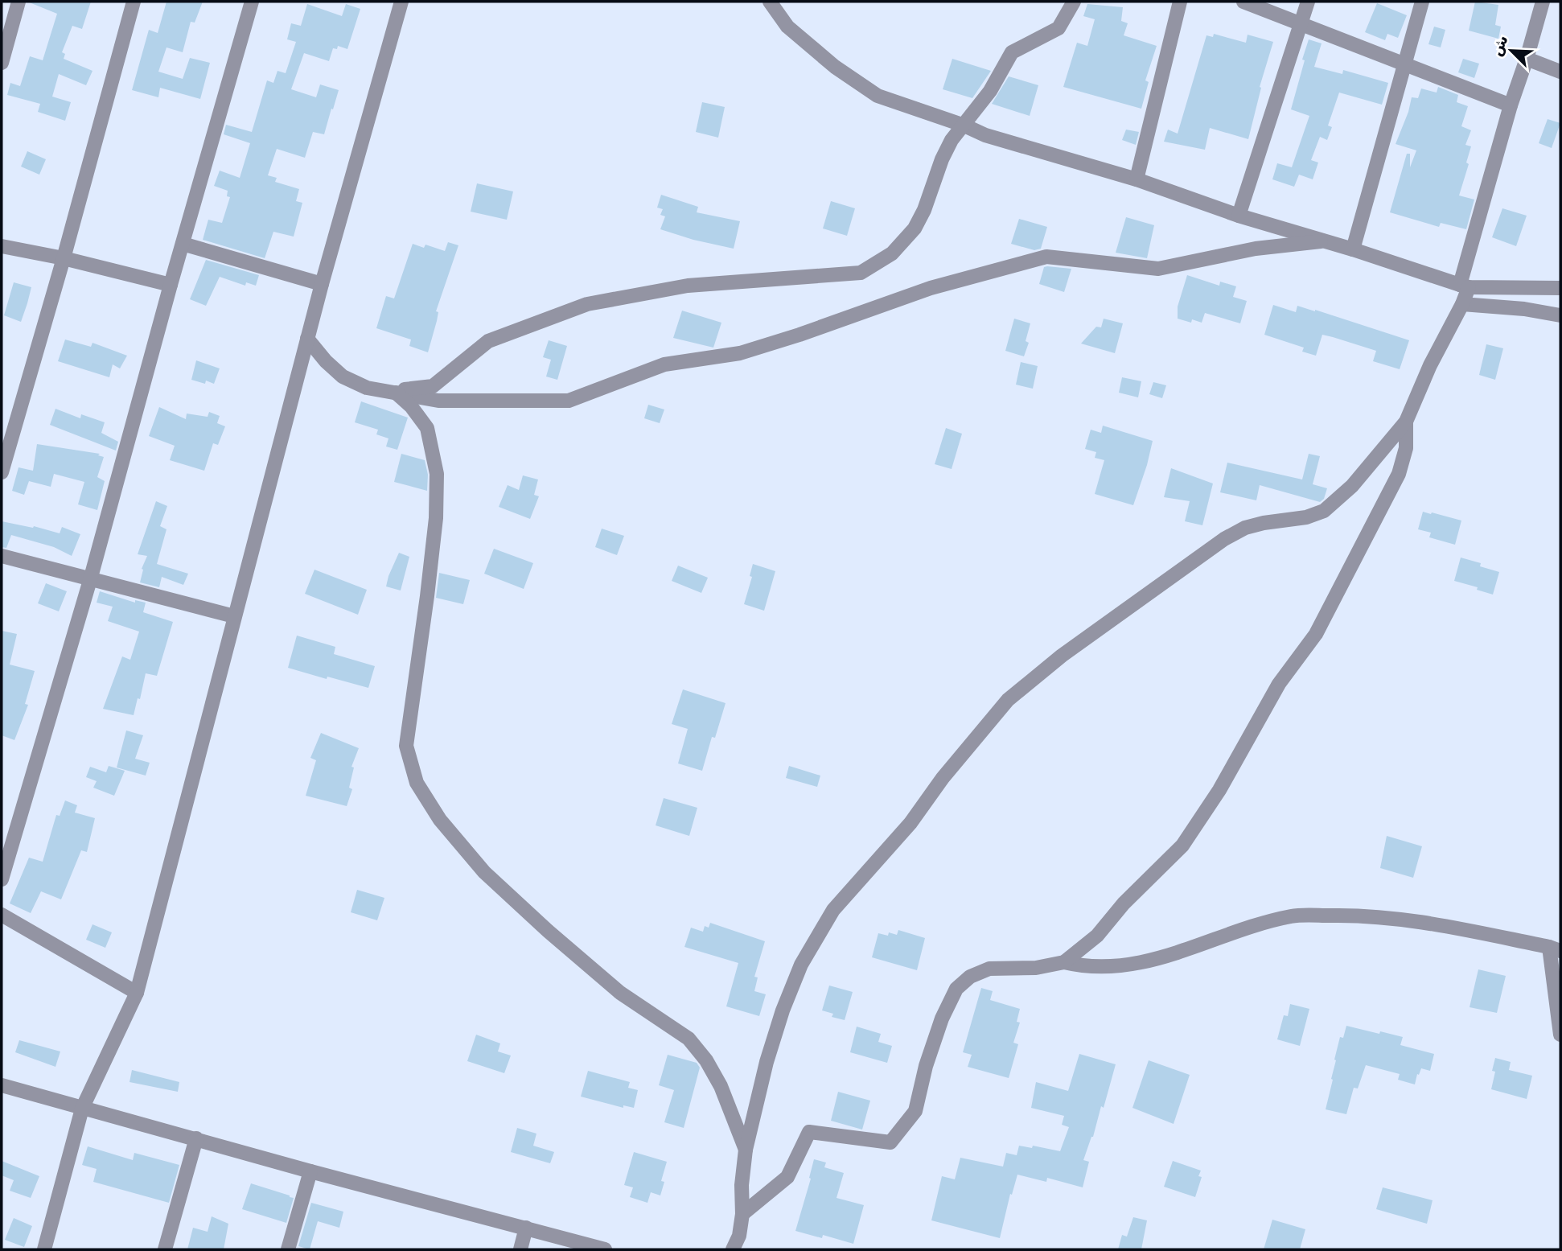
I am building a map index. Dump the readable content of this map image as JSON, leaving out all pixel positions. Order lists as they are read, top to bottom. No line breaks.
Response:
{"north":"top left"}
